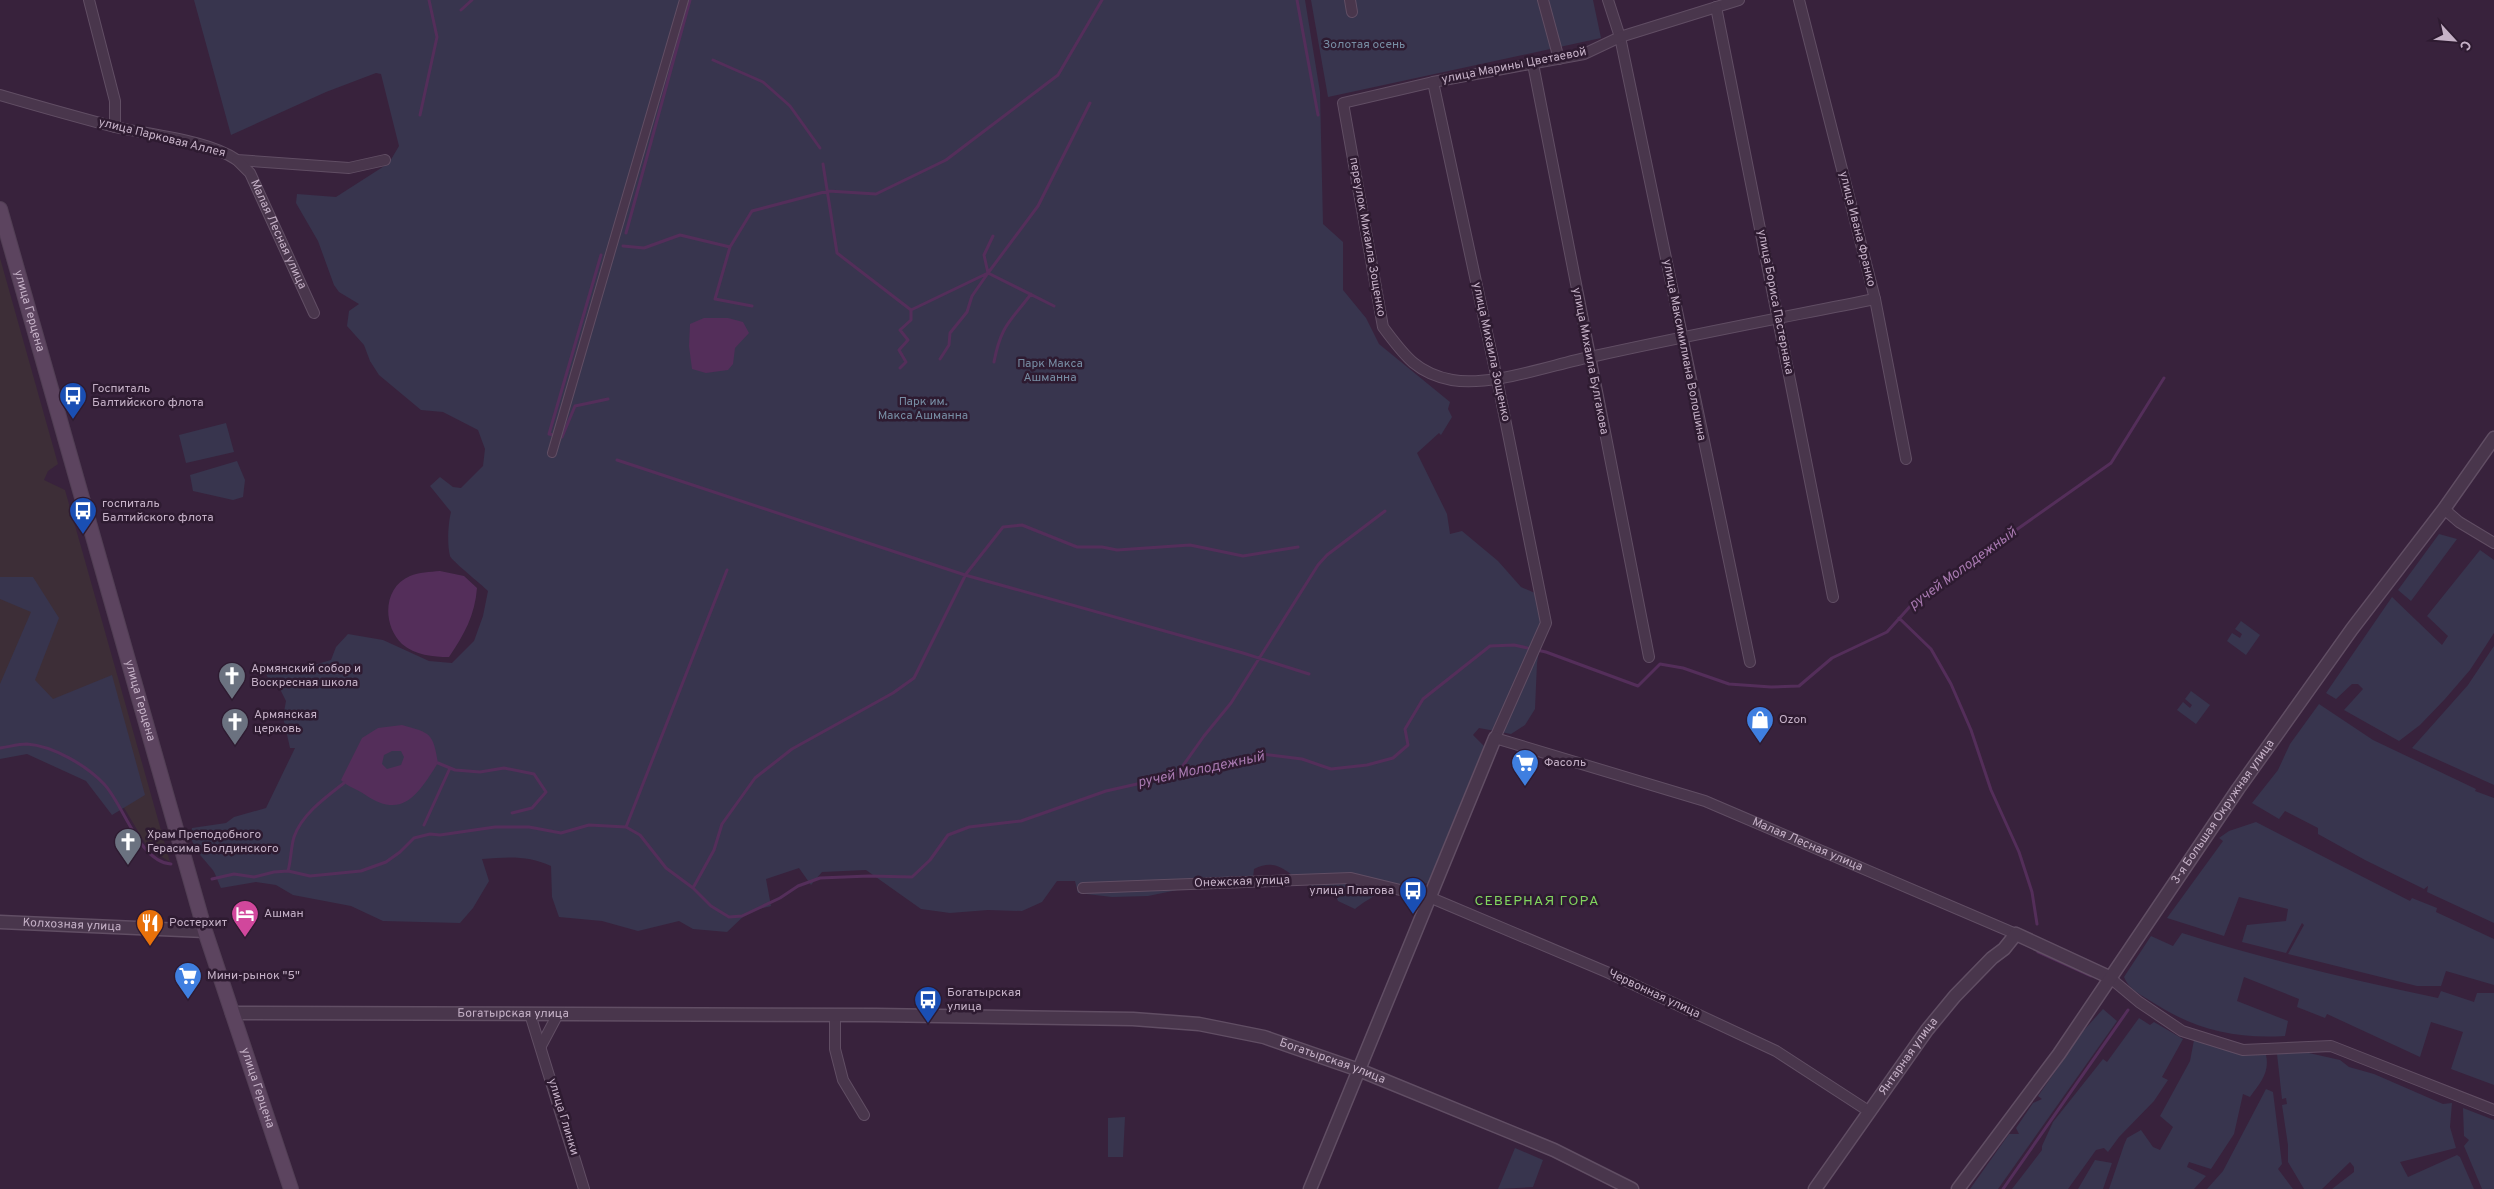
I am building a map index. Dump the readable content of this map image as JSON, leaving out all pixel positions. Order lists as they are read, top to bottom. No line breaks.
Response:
{"streets":{"main road":["улица Герцена"],"street":["улица Марины Цветаевой","улица Парковая Аллея","улица Ивана Франко","Малая Лесная улица","переулок Михаила Зощенко","улица Бориса Пастернака","улица Максимилиана Волошина","улица Михаила Зощенко","улица Михаила Булгакова","3-я Большая Окружная улица","Онежская улица","Колхозная улица","Червонная улица","Богатырская улица","Янтарная улица","улица Глинки"]},"crossings":[["улица Марины Цветаевой","переулок Михаила Зощенко"],["улица Марины Цветаевой","улица Бориса Пастернака"],["улица Марины Цветаевой","улица Максимилиана Волошина"],["улица Марины Цветаевой","улица Михаила Зощенко"],["улица Марины Цветаевой","улица Михаила Булгакова"],["улица Парковая Аллея","Малая Лесная улица"],["улица Ивана Франко","переулок Михаила Зощенко"],["Малая Лесная улица","улица Михаила Зощенко"],["Малая Лесная улица","3-я Большая Окружная улица"],["Малая Лесная улица","Янтарная улица"],["переулок Михаила Зощенко","улица Бориса Пастернака"],["переулок Михаила Зощенко","улица Максимилиана Волошина"],["переулок Михаила Зощенко","улица Михаила Зощенко"],["переулок Михаила Зощенко","улица Михаила Булгакова"],["улица Герцена","Колхозная улица"],["улица Герцена","Богатырская улица"],["Онежская улица","Червонная улица"],["Червонная улица","Янтарная улица"],["Богатырская улица","улица Глинки"]],"districts":["СЕВЕРНАЯ ГОРА"],"water":["ручей Молодежный"],"parks":["Золотая осень","Парк Макса Ашманна","Парк им. Макса Ашманна"],"places":{"bus stop":["Госпиталь Балтийского флота","госпиталь Балтийского флота","улица Платова","Богатырская улица"],"church":["Армянский собор и Воскресная школа","Армянская церковь","Храм Преподобного Герасима Болдинского"],"shop":["Ozon"],"supermarket":["Фасоль","Мини-рынок \"5\""],"hotel":["Ашман"],"restaurant":["Ростерхит"]},"north":"bottom right"}
